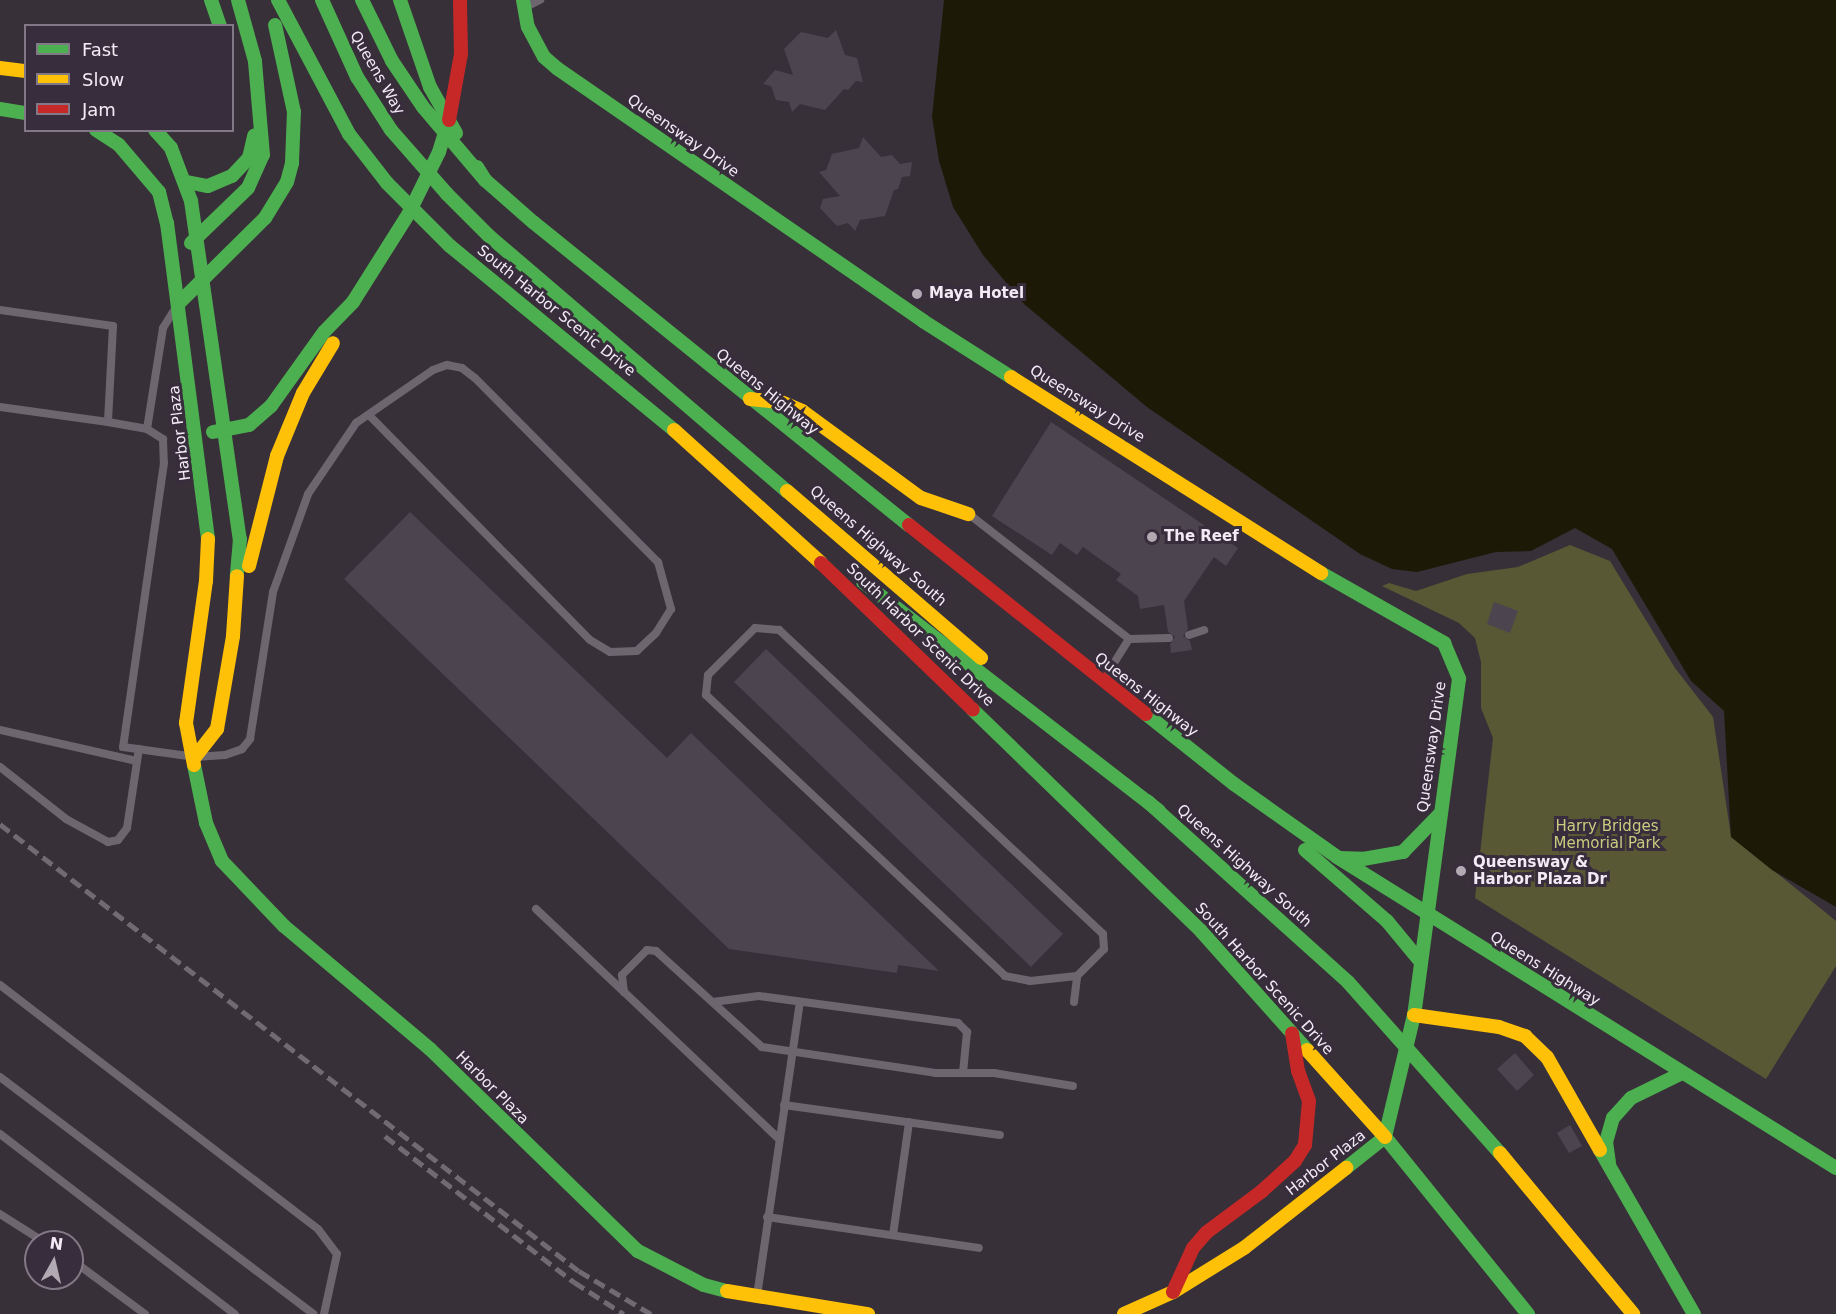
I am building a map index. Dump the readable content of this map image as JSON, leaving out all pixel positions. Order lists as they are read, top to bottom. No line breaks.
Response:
{"streets":{"main road":["Queens Way","Queensway Drive","South Harbor Scenic Drive","Queens Highway","Harbor Plaza","Queens Highway South"]},"crossings":[["Queens Way","Queens Highway South"],["Queensway Drive","Queens Highway"],["Queensway Drive","Harbor Plaza"],["South Harbor Scenic Drive","Harbor Plaza"],["Queens Highway","Harbor Plaza"]],"parks":["Harry Bridges Memorial Park"],"places":["Maya Hotel","The Reef","Queensway & Harbor Plaza Dr"],"legend":["Fast","Slow","Jam"],"north":"top"}
